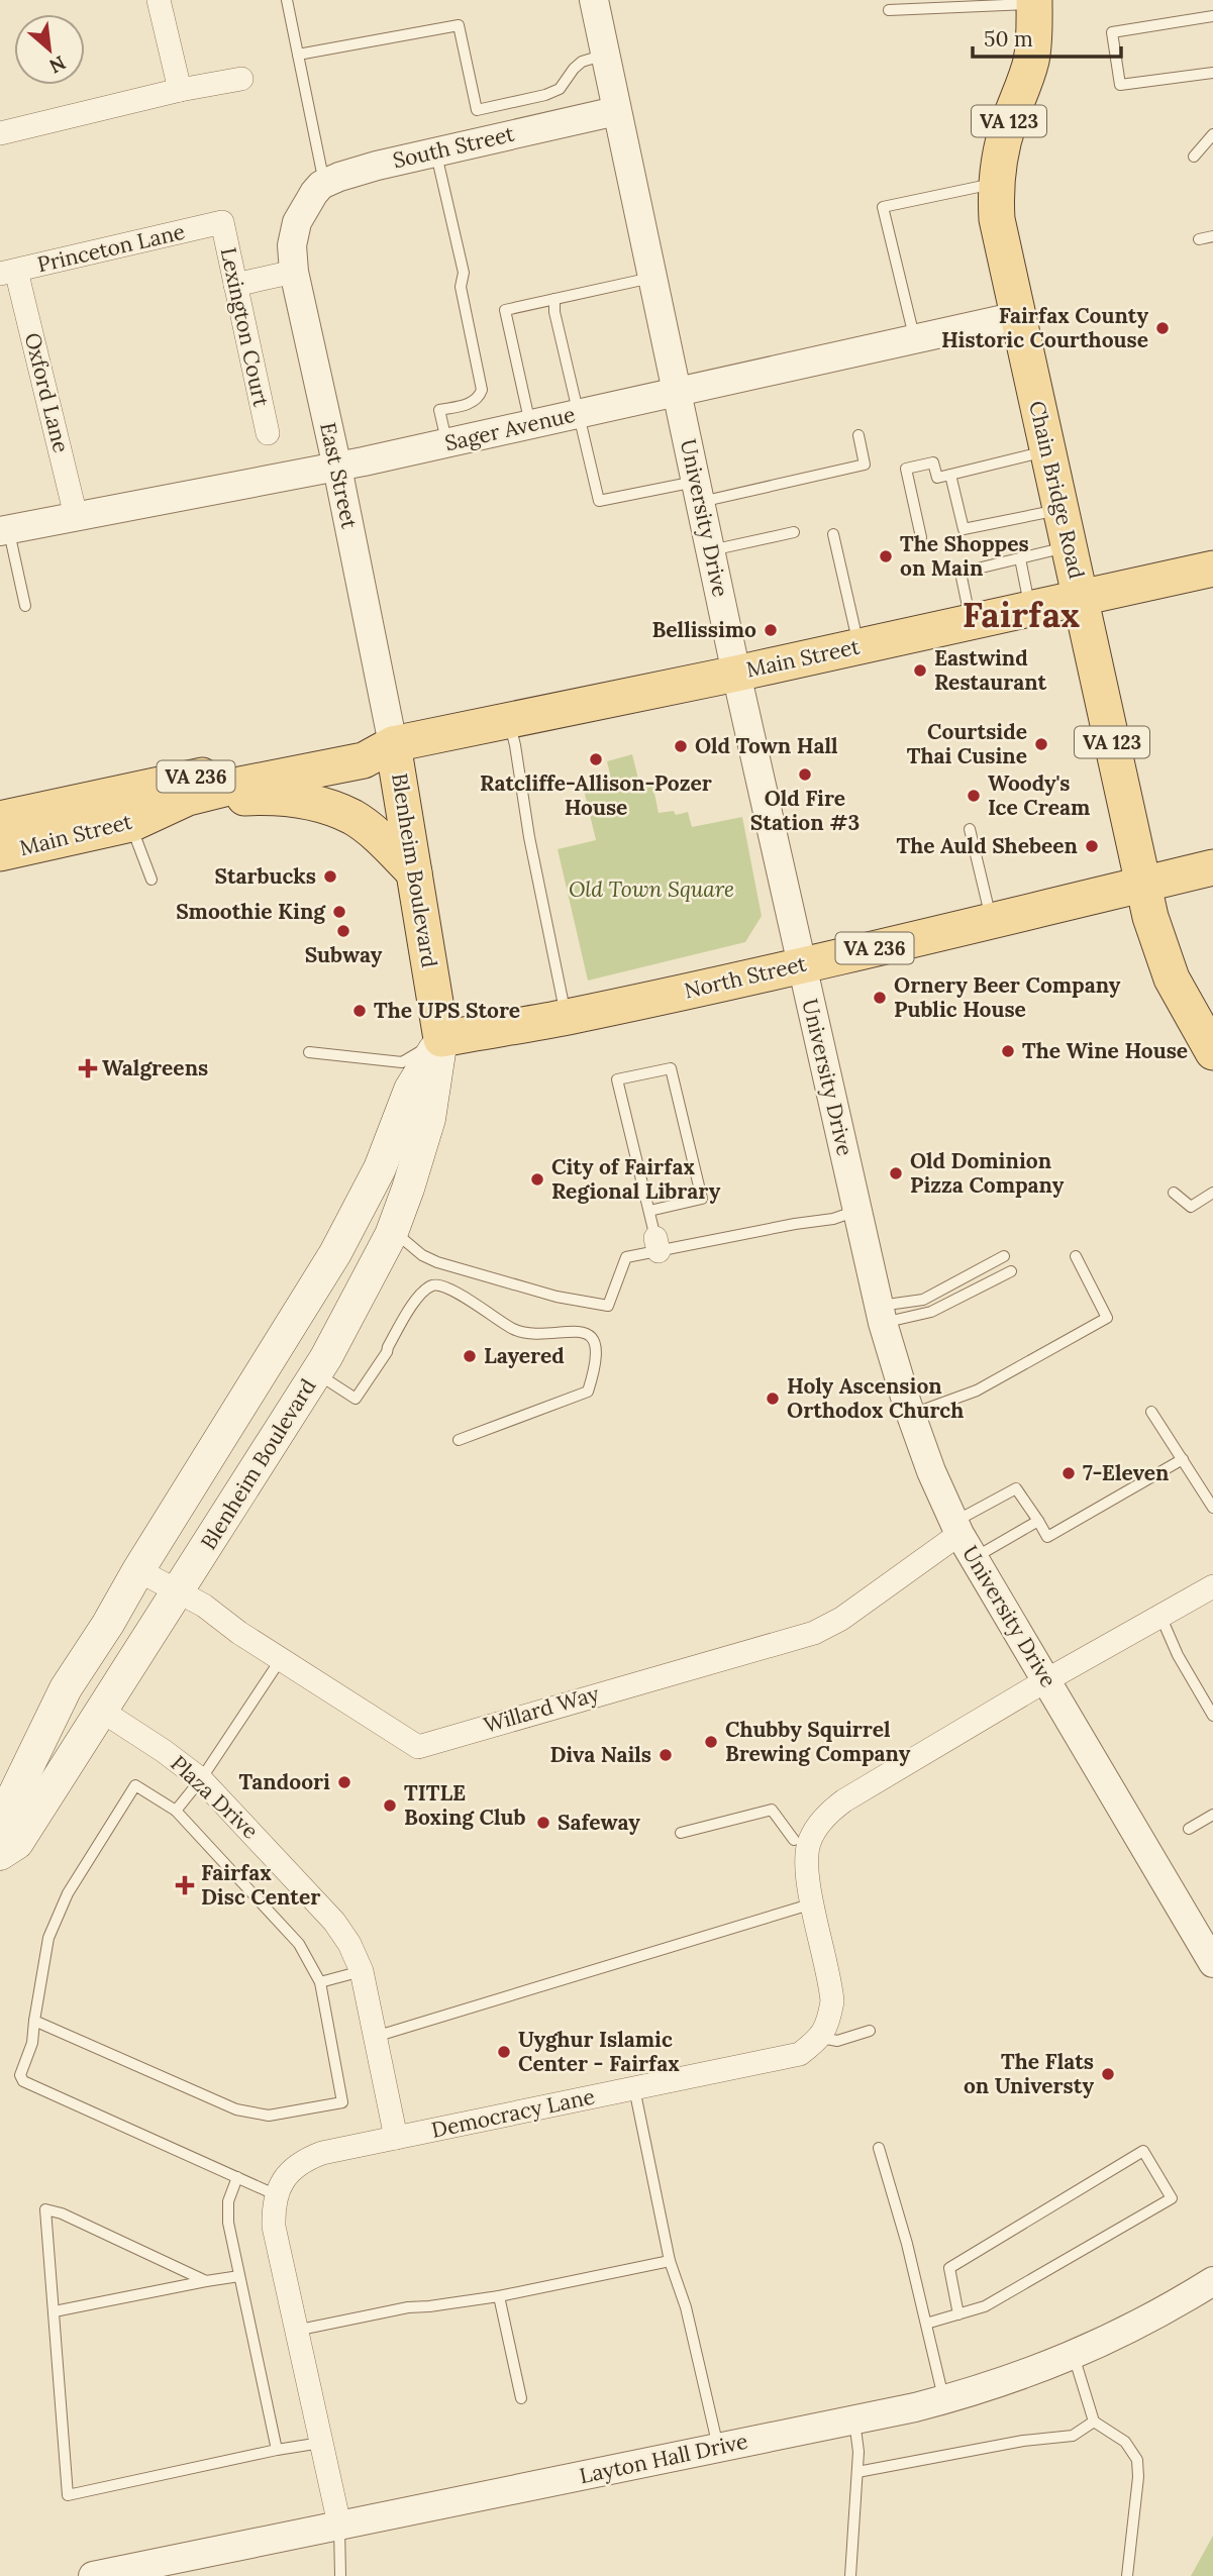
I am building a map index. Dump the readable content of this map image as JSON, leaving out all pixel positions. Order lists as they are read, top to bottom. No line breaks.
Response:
{"streets":{"main road":["VA 123","Chain Bridge Road","Main Street","VA 236","Blenheim Boulevard","North Street"],"street":["South Street","Princeton Lane","Lexington Court","Oxford Lane","Sager Avenue","East Street","University Drive","Willard Way","Plaza Drive","Democracy Lane","Layton Hall Drive"]},"crossings":[["South Street","East Street"],["South Street","University Drive"],["Princeton Lane","Lexington Court"],["Princeton Lane","Oxford Lane"],["Oxford Lane","Sager Avenue"],["Sager Avenue","East Street"],["Sager Avenue","Chain Bridge Road"],["Sager Avenue","University Drive"],["East Street","Main Street"],["East Street","Blenheim Boulevard"],["Chain Bridge Road","Main Street"],["Chain Bridge Road","North Street"],["University Drive","Main Street"],["University Drive","North Street"],["University Drive","Willard Way"],["Main Street","VA 236"],["Main Street","Blenheim Boulevard"],["VA 236","Blenheim Boulevard"],["Blenheim Boulevard","North Street"],["Blenheim Boulevard","Willard Way"],["Blenheim Boulevard","Plaza Drive"],["Plaza Drive","Democracy Lane"]],"districts":["Fairfax"],"parks":["Old Town Square"],"places":{"other":["Fairfax County Historic Courthouse","The Shoppes on Main","Bellissimo","Eastwind Restaurant","Courtside Thai Cusine","Old Town Hall","Ratcliffe-Allison-Pozer House","Old Fire Station #3","Woody's Ice Cream","The Auld Shebeen","Starbucks","Smoothie King","Subway","Ornery Beer Company Public House","The UPS Store","The Wine House","Old Dominion Pizza Company","City of Fairfax Regional Library","Layered","Holy Ascension Orthodox Church","7-Eleven","Chubby Squirrel Brewing Company","Diva Nails","Tandoori","TITLE Boxing Club","Safeway","Uyghur Islamic Center - Fairfax","The Flats on Universty"],"health":["Walgreens","Fairfax Disc Center"]},"scale_bar":"50 m","north":"bottom right"}
